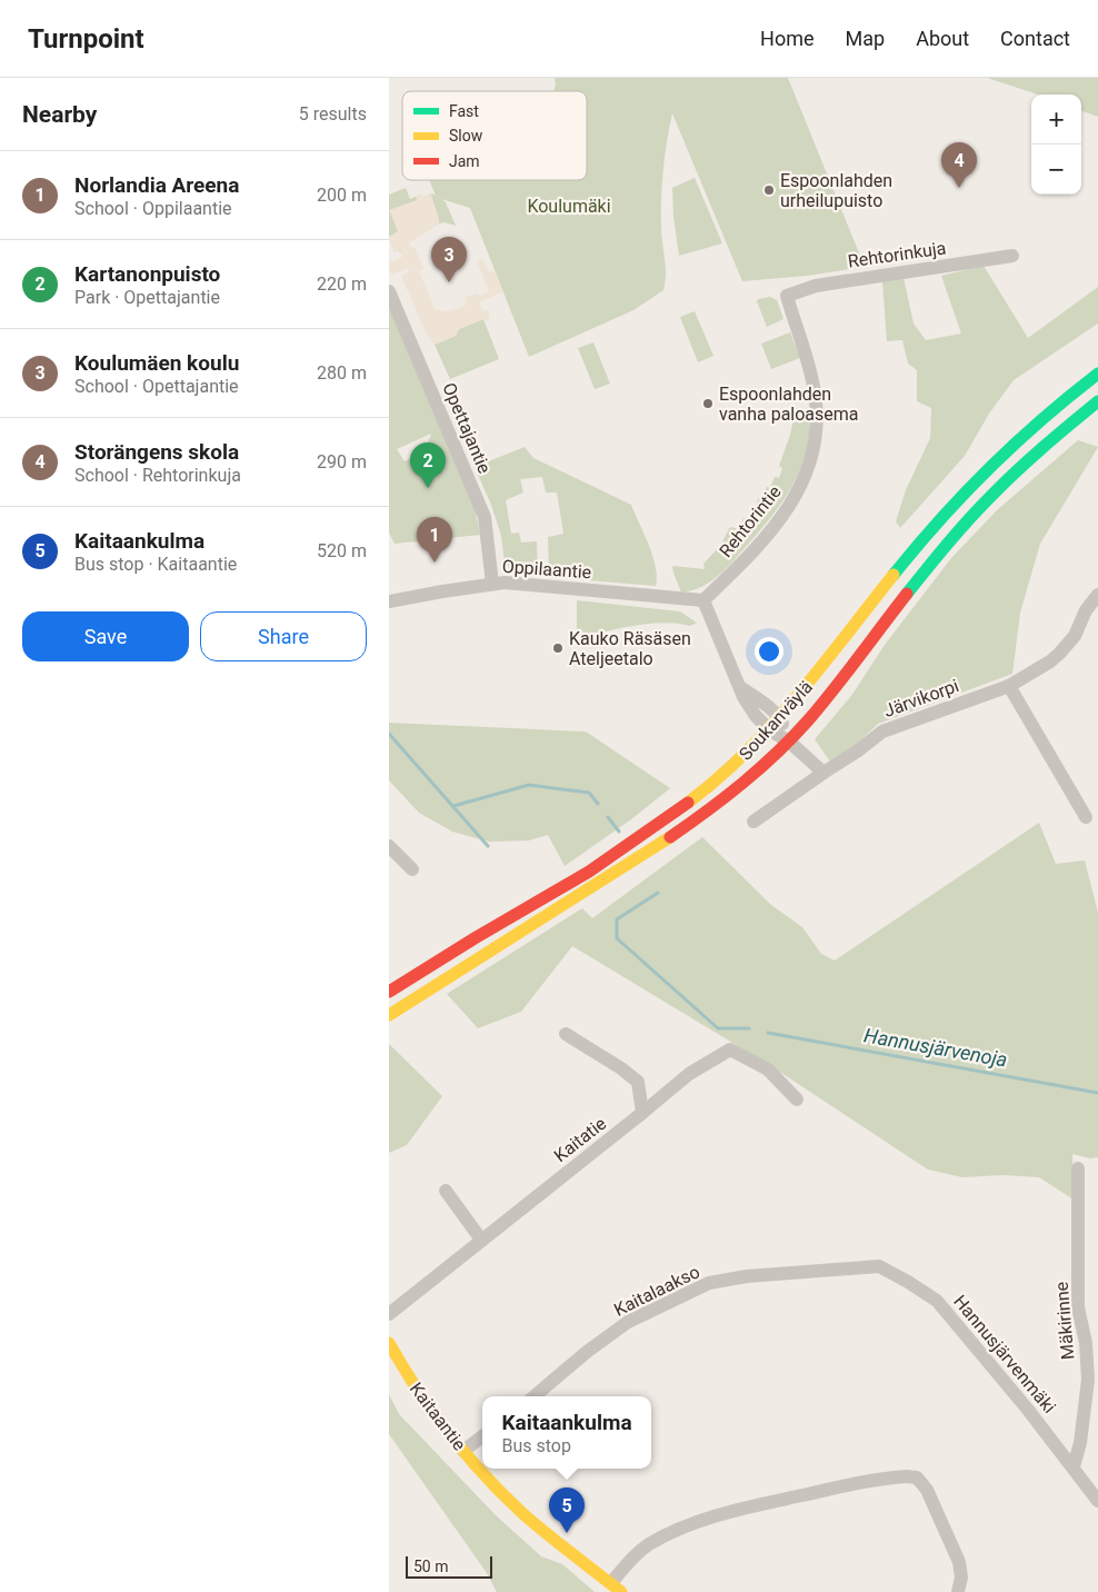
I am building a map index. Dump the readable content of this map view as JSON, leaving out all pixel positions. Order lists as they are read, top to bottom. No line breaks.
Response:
{"streets":{"main road":["Soukanväylä","Kaitaantie"],"street":["Rehtorinkuja","Opettajantie","Rehtorintie","Oppilaantie","Järvikorpi","Kaitatie","Kaitalaakso","Mäkirinne","Hannusjärvenmäki"]},"crossings":[["Rehtorinkuja","Rehtorintie"],["Opettajantie","Oppilaantie"],["Rehtorintie","Oppilaantie"],["Kaitalaakso","Hannusjärvenmäki"],["Mäkirinne","Hannusjärvenmäki"]],"water":["Hannusjärvenoja"],"parks":["Koulumäki"],"places":["Espoonlahden urheilupuisto","Espoonlahden vanha paloasema","Kauko Räsäsen Ateljeetalo"],"legend":["Fast","Slow","Jam"],"scale_bar":"50 m","page":{"header":"Turnpoint","nav":["Home","Map","About","Contact"],"heading":["Nearby","5 results"],"map_buttons":["+","−"],"pins":["4","3","2","1","5"],"list":[{"mark":"1","name":"Norlandia Areena","note":"School · Oppilaantie","value":"200 m"},{"mark":"2","name":"Kartanonpuisto","note":"Park · Opettajantie","value":"220 m"},{"mark":"3","name":"Koulumäen koulu","note":"School · Opettajantie","value":"280 m"},{"mark":"4","name":"Storängens skola","note":"School · Rehtorinkuja","value":"290 m"},{"mark":"5","name":"Kaitaankulma","note":"Bus stop · Kaitaantie","value":"520 m"}],"buttons":["Save","Share"],"popup":["Kaitaankulma","Bus stop"],"scale":"50 m"}}
